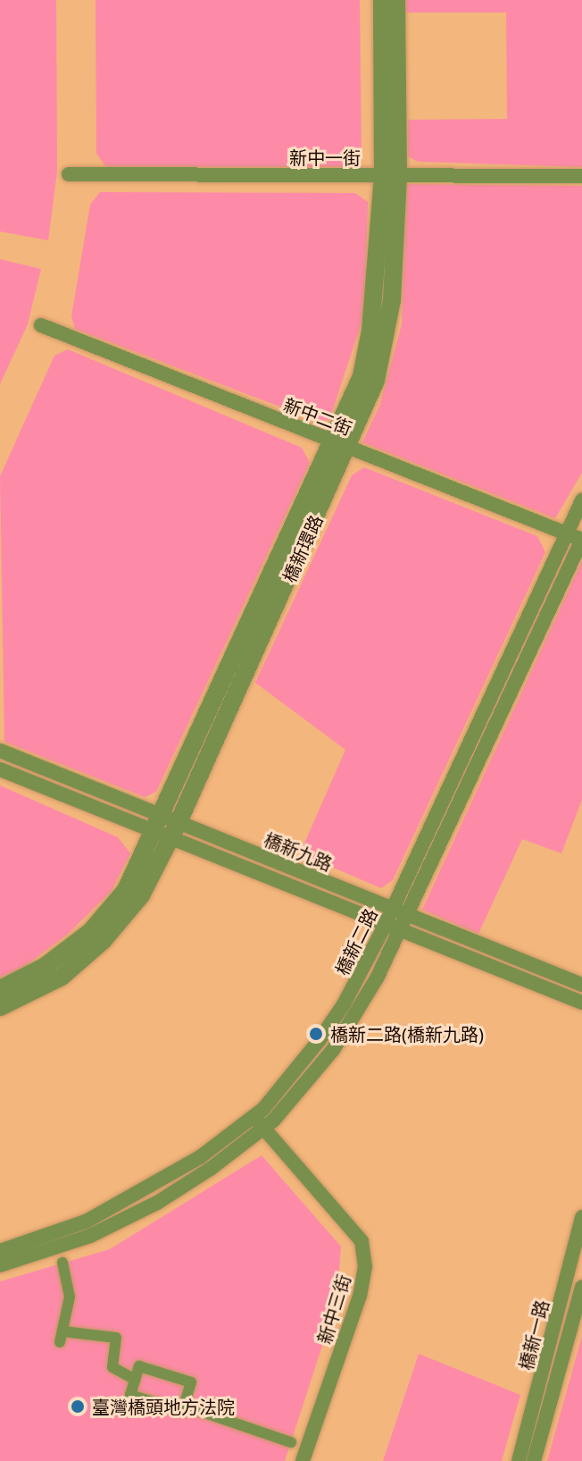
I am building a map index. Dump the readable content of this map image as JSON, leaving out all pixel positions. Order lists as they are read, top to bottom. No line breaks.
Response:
{"streets":{"street":["新中一街","新中二街","橋新環路","橋新九路","橋新二路","新中三街","橋新一路"]},"crossings":[["新中一街","橋新環路"],["新中二街","橋新環路"],["新中二街","橋新二路"],["橋新環路","橋新九路"],["橋新九路","橋新二路"],["橋新二路","新中三街"]],"places":["橋新二路(橋新九路)","臺灣橋頭地方法院"]}
